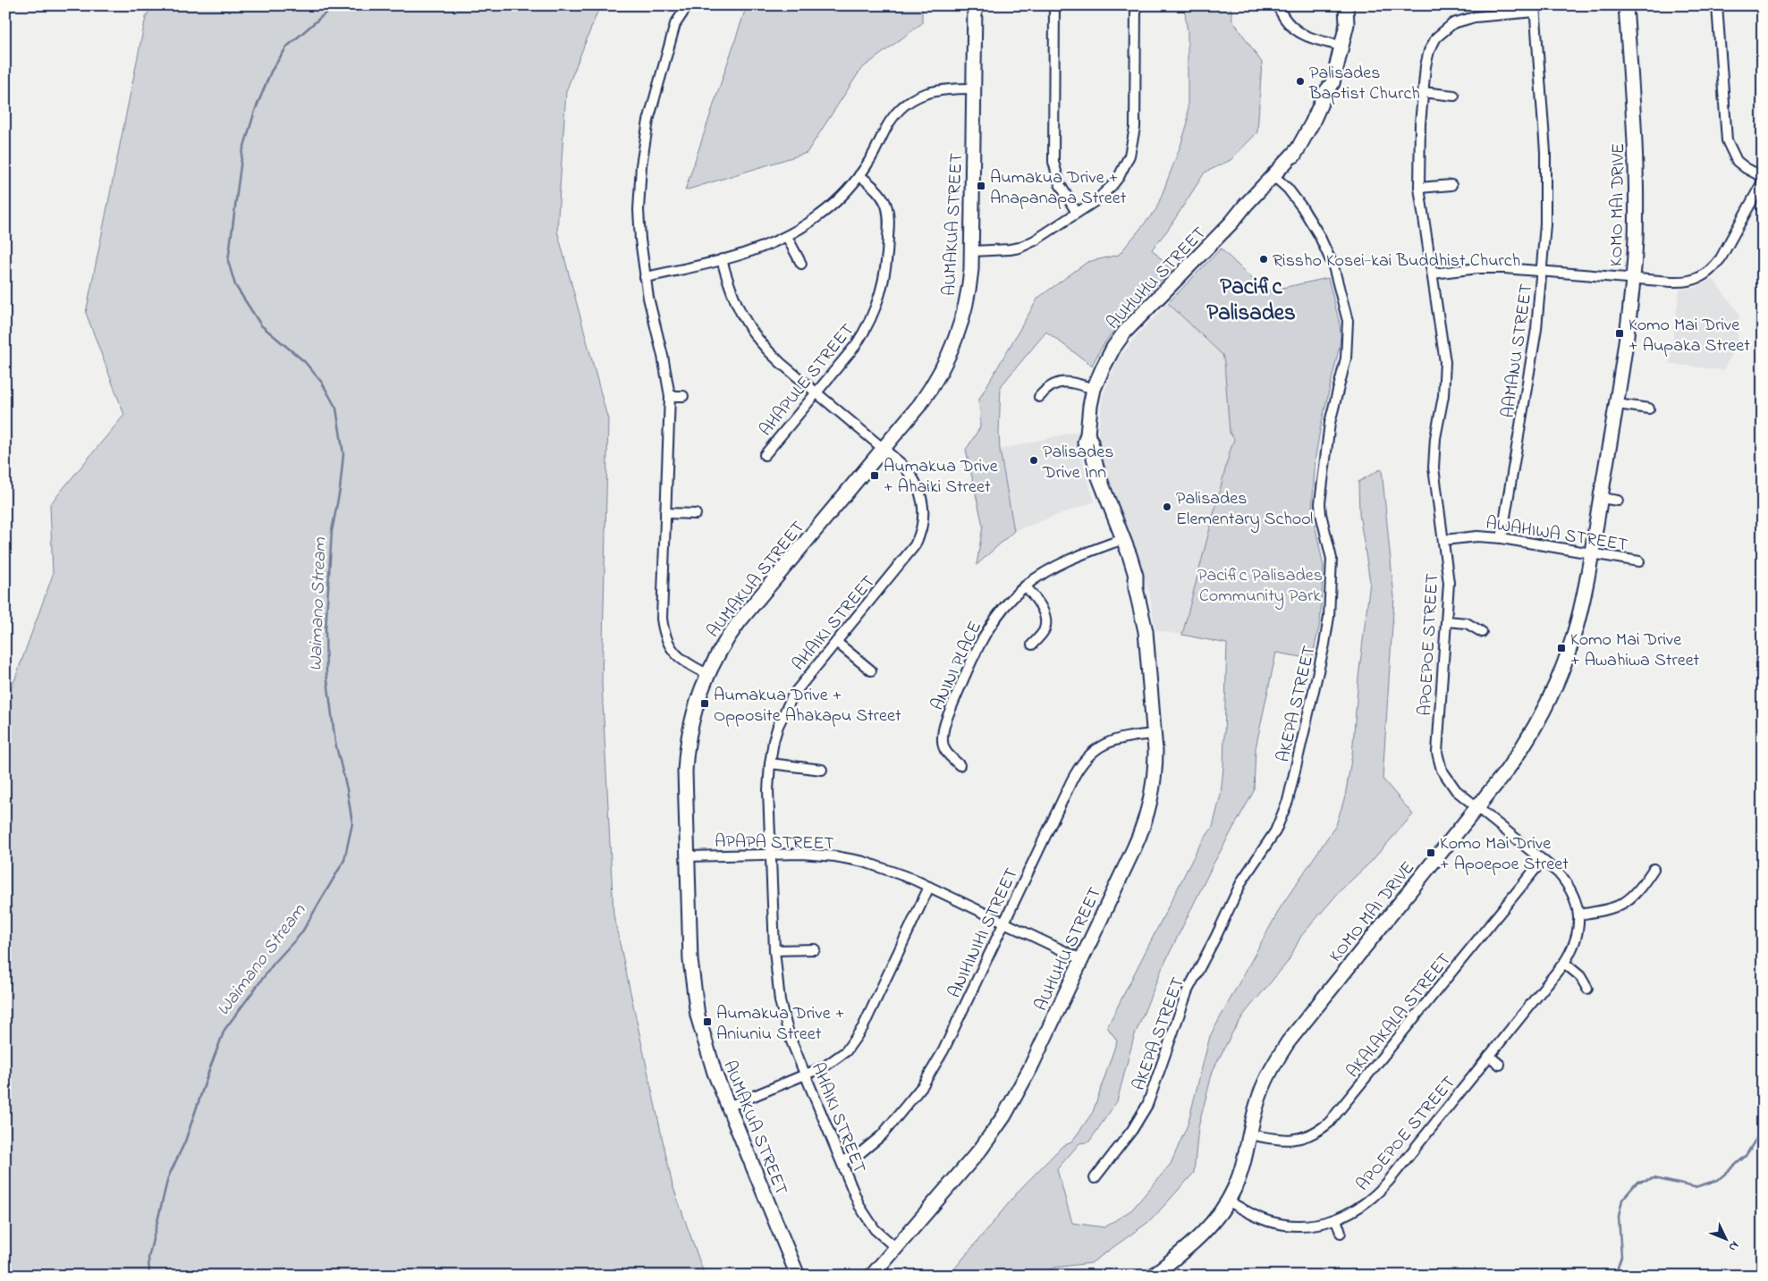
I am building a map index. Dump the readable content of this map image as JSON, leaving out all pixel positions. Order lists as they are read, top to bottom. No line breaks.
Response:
{"streets":{"street":["KOMO MAI DRIVE","AUMAKUA STREET","AUHUHU STREET","AAMANU STREET","AHAPULE STREET","AWAHIWA STREET","AHAIKI STREET","APOEPOE STREET","ANINI PLACE","AKEPA STREET","APAPA STREET","ANIHINIHI STREET","AKALAKALA STREET"]},"crossings":[["KOMO MAI DRIVE","AWAHIWA STREET"],["KOMO MAI DRIVE","APOEPOE STREET"],["KOMO MAI DRIVE","AKALAKALA STREET"],["AUMAKUA STREET","AHAIKI STREET"],["AUMAKUA STREET","APAPA STREET"],["AUHUHU STREET","AHAIKI STREET"],["AUHUHU STREET","ANINI PLACE"],["AUHUHU STREET","AKEPA STREET"],["AUHUHU STREET","APAPA STREET"],["AUHUHU STREET","ANIHINIHI STREET"],["AAMANU STREET","AWAHIWA STREET"],["AAMANU STREET","APOEPOE STREET"],["AHAPULE STREET","AHAIKI STREET"],["AWAHIWA STREET","APOEPOE STREET"],["AHAIKI STREET","APAPA STREET"],["AHAIKI STREET","ANIHINIHI STREET"],["APOEPOE STREET","AKALAKALA STREET"],["APAPA STREET","ANIHINIHI STREET"]],"districts":["Pacific Palisades"],"water":["Waimano Stream"],"parks":["Pacific Palisades Community Park"],"places":{"other":["Palisades Baptist Church","Rissho Kosei-kai Buddhist Church","Palisades Drive Inn","Palisades Elementary School"],"transit":["Aumakua Drive + Anapanapa Street","Komo Mai Drive + Aupaka Street","Aumakua Drive + Ahaiki Street","Komo Mai Drive + Awahiwa Street","Aumakua Drive + Opposite Ahakapu Street","Komo Mai Drive + Apoepoe Street","Aumakua Drive + Aniuniu Street"]},"north":"bottom right"}
